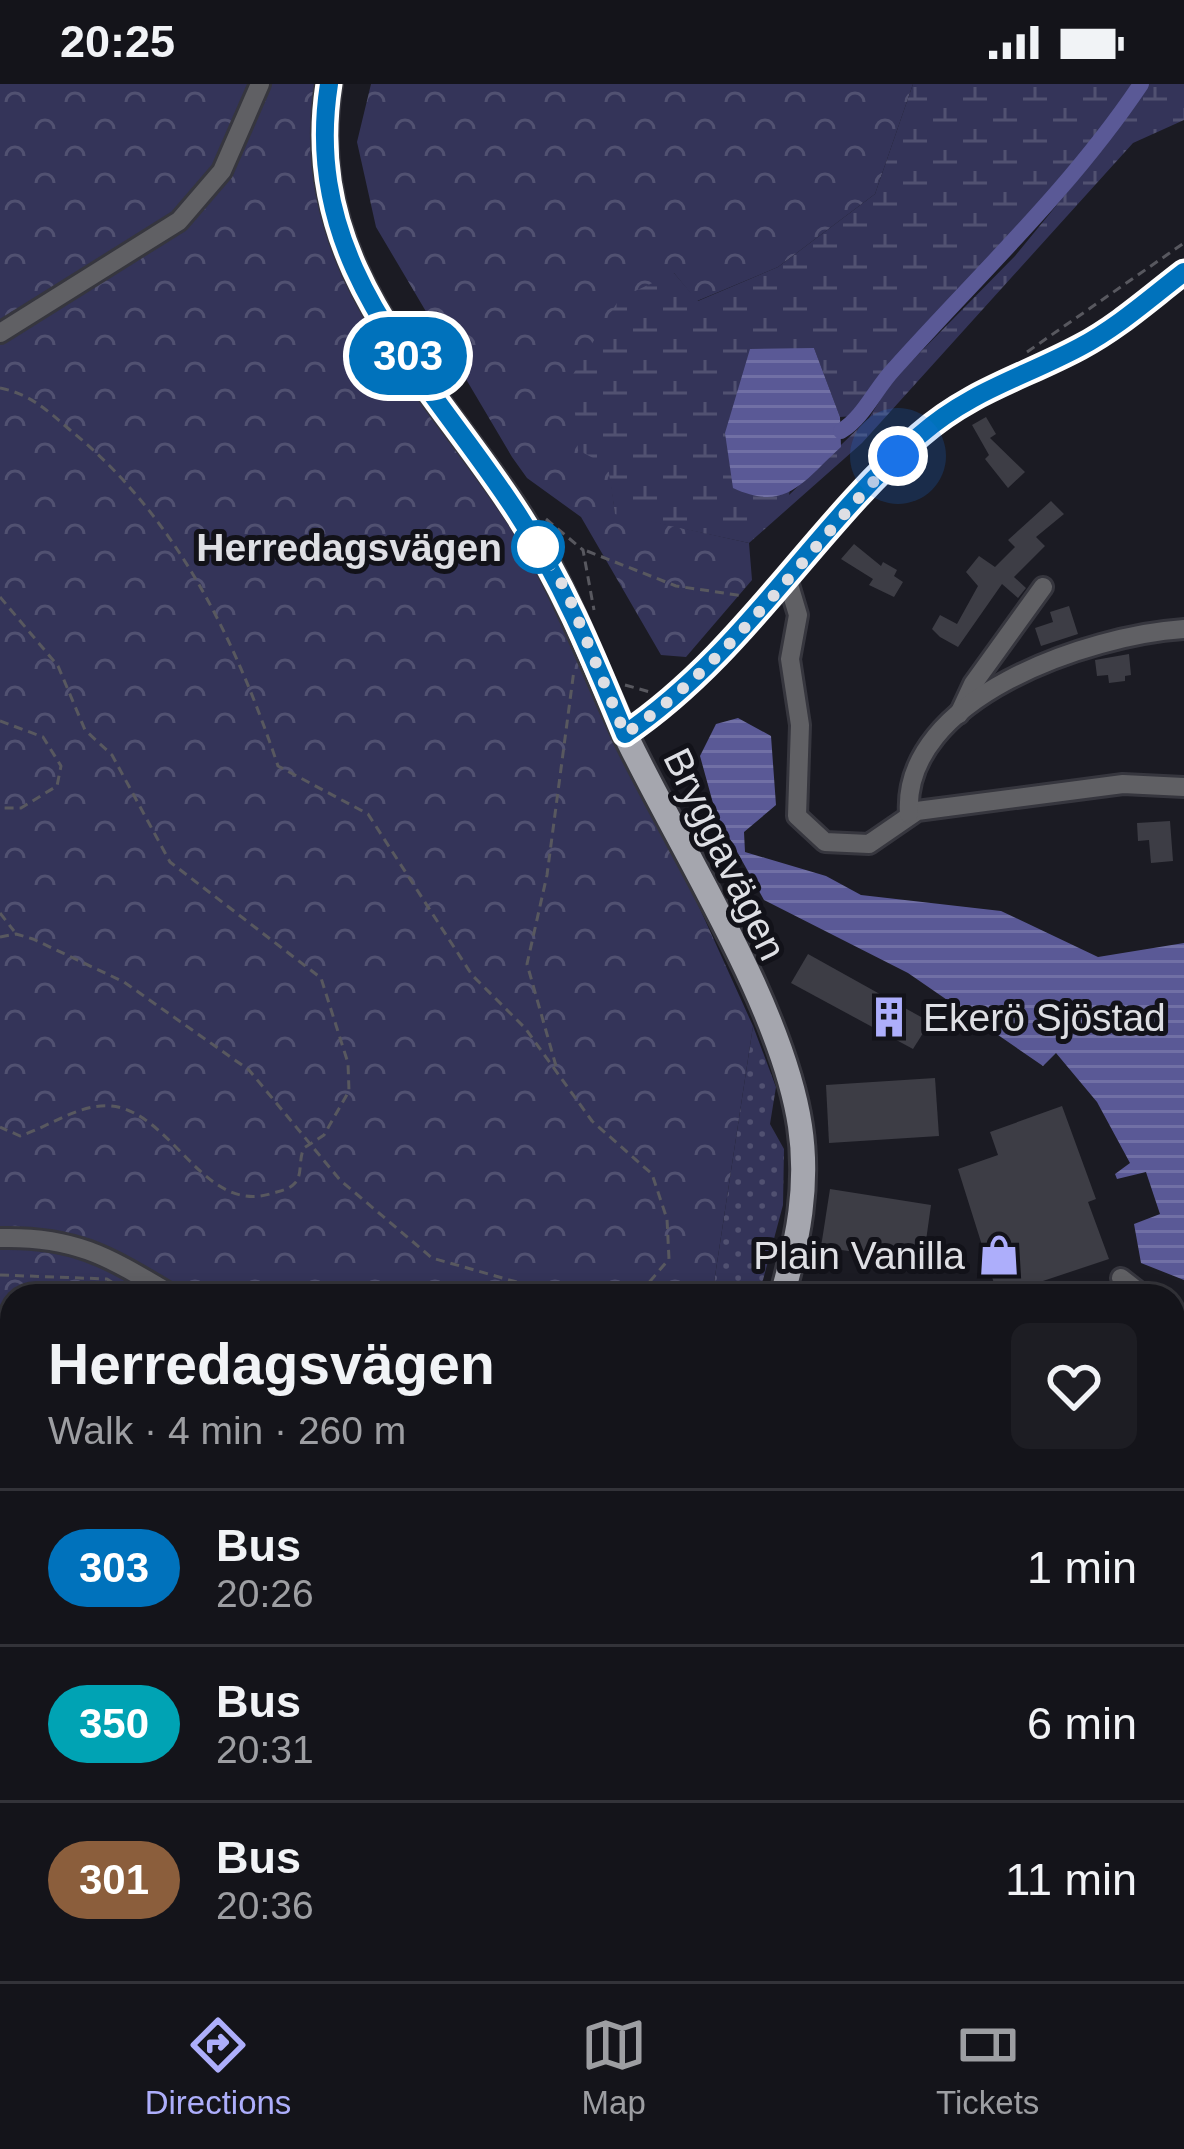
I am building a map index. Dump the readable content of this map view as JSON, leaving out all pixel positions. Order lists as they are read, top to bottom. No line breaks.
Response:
{"streets":{"main road":["Bryggavägen"]},"places":{"other":["Herredagsvägen"],"building":["Ekerö Sjöstad"],"shop":["Plain Vanilla"]},"lines":["bus line 303"],"page":{"status":"20:25","on_map":"303","heading":["Herredagsvägen","Walk · 4 min · 260 m"],"list":[{"mark":"303","name":"Bus","note":"20:26","value":"1 min"},{"mark":"350","name":"Bus","note":"20:31","value":"6 min"},{"mark":"301","name":"Bus","note":"20:36","value":"11 min"}],"tabs":["Directions","Map","Tickets"]}}
